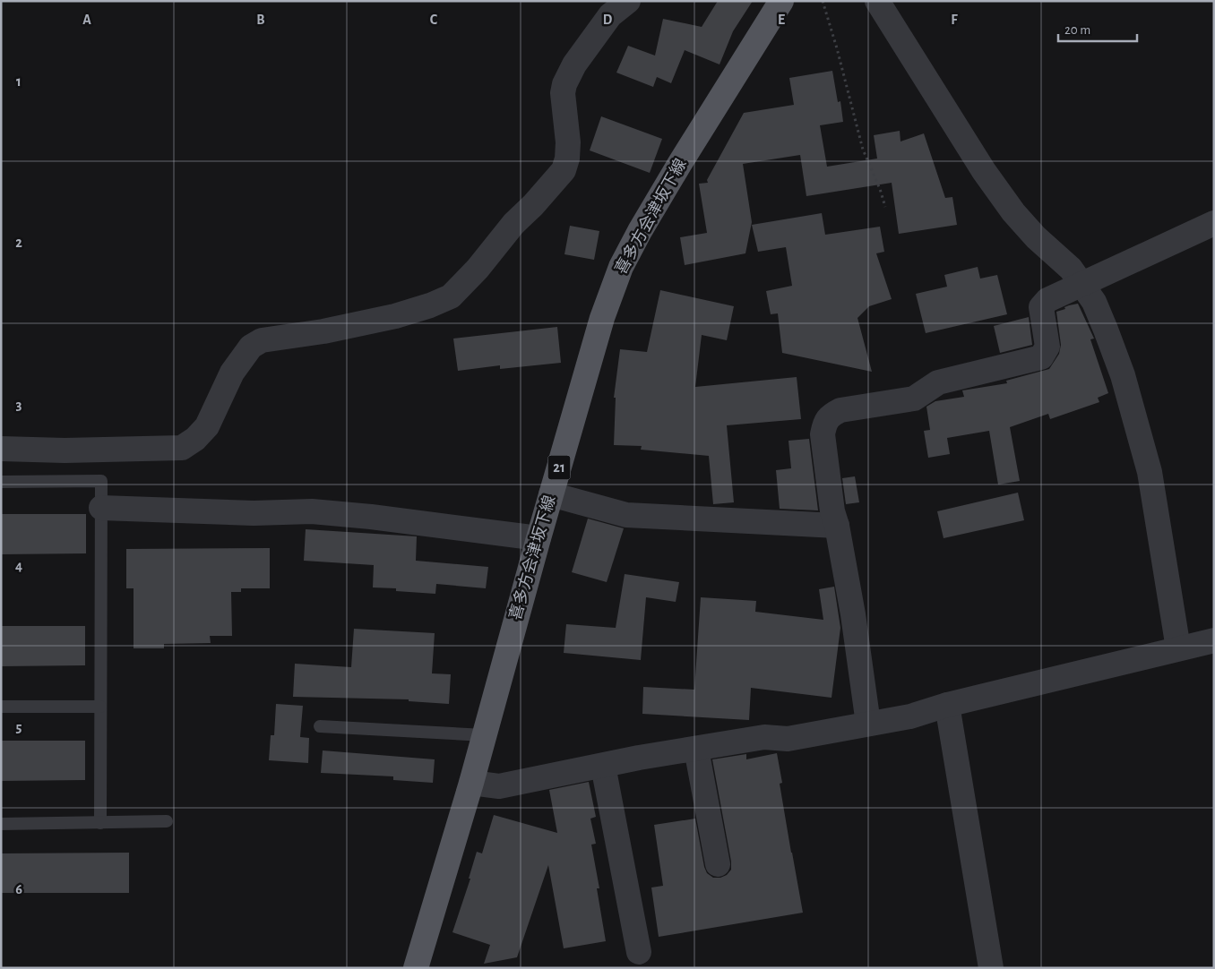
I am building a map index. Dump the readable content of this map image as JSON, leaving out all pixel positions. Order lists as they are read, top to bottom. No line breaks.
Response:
{"streets":{"main road":["喜多方会津坂下線","21"]},"scale_bar":"20 m","grid":{"columns":["A","B","C","D","E","F"],"rows":["1","2","3","4","5","6"]}}
